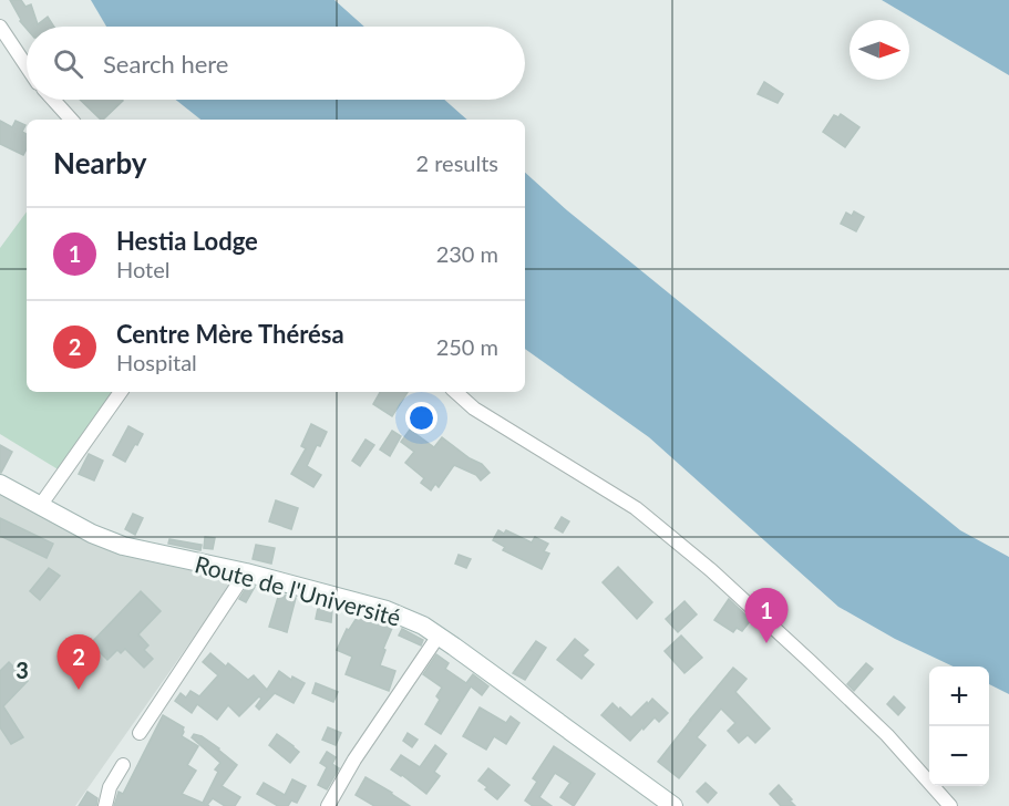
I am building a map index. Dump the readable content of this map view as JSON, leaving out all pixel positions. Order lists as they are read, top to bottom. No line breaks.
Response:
{"streets":{"street":["Route de l'Université"]},"north":"right","page":{"search":"Search here","heading":["Nearby","2 results"],"list":[{"mark":"1","name":"Hestia Lodge","note":"Hotel","value":"230 m"},{"mark":"2","name":"Centre Mère Thérésa","note":"Hospital","value":"250 m"}],"pins":["1","2"],"map_buttons":["+","−"]},"grid":{"rows":["3"]}}
